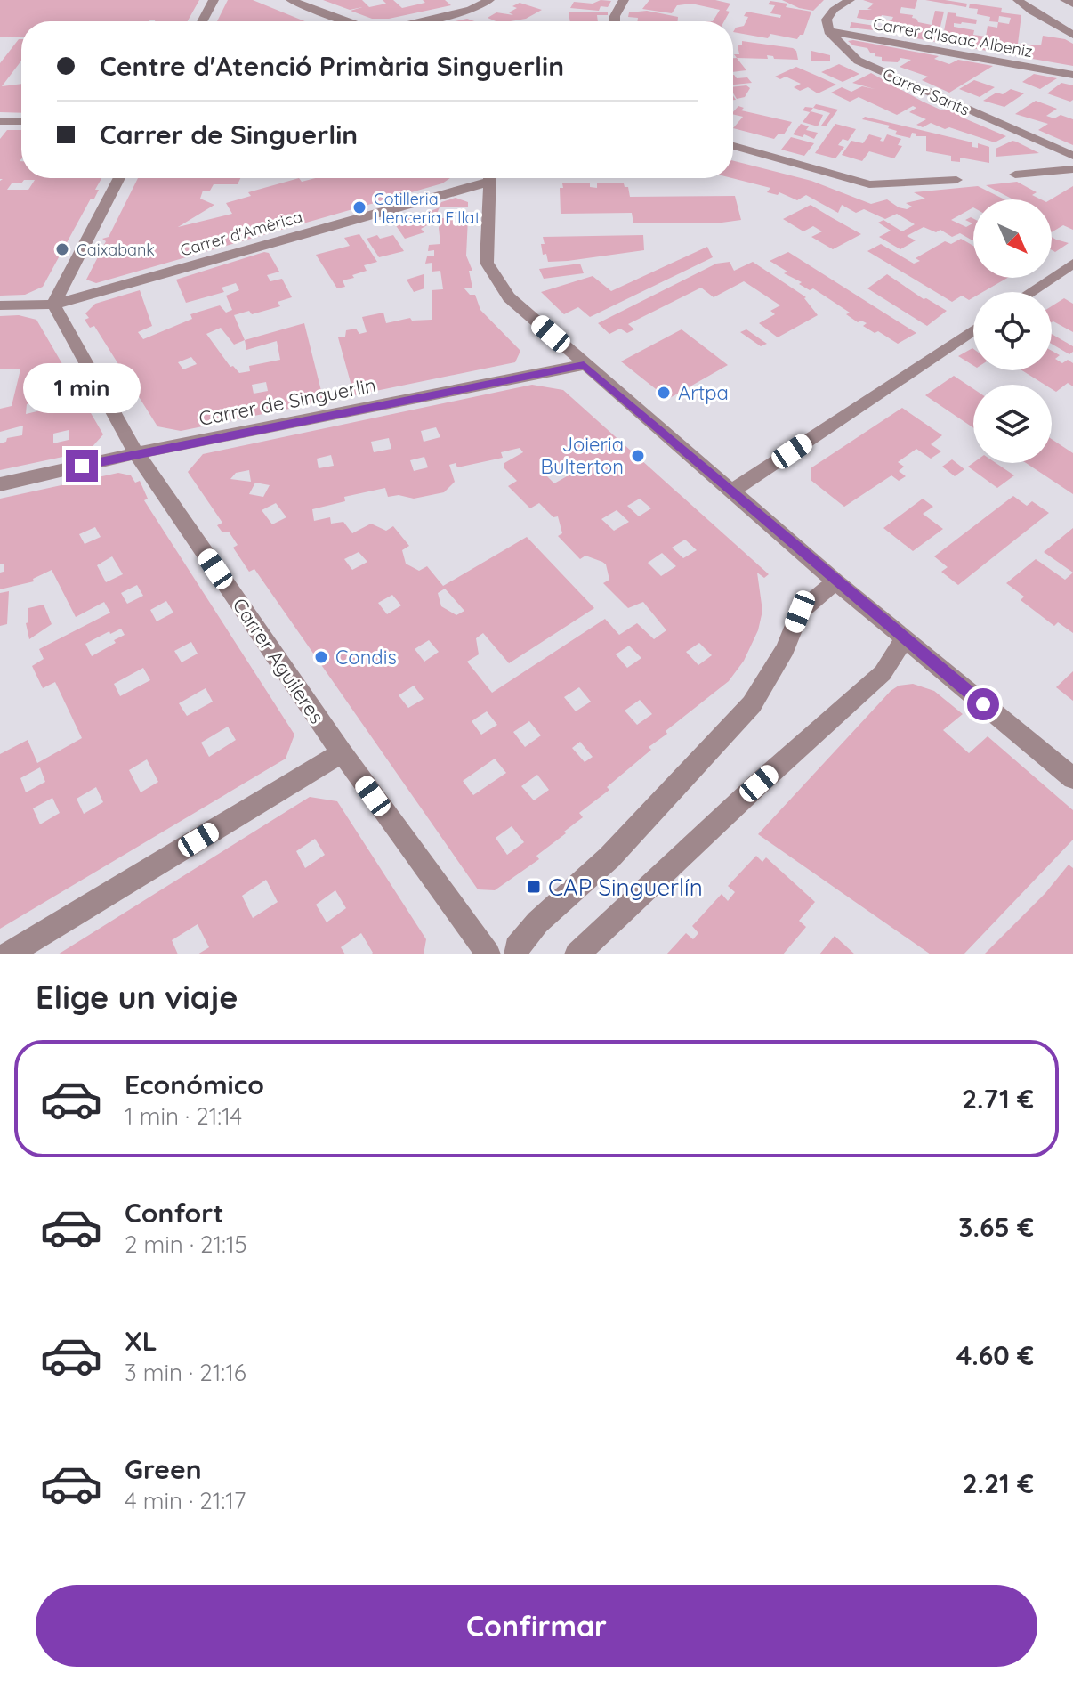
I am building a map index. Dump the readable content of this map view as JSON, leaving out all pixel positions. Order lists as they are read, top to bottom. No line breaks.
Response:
{"streets":{"street":["Carrer d'Isaac Albeniz","Carrer Sants","Carrer d'Amèrica","Carrer de Singuerlin","Carrer Aguileres"]},"crossings":[["Carrer d'Isaac Albeniz","Carrer Sants"],["Carrer d'Amèrica","Carrer Aguileres"],["Carrer de Singuerlin","Carrer Aguileres"]],"places":{"other":["Cotilleria Llenceria Fillat","Caixabank","Artpa","Joieria Bulterton","Condis"],"transit":["CAP Singuerlín"]},"north":"bottom right","page":{"banner":["Centre d'Atenció Primària Singuerlin","Carrer de Singuerlin"],"bubble":"1 min","heading":"Elige un viaje","list":[{"name":"Económico","note":"1 min · 21:14","value":"2.71 €"},{"name":"Confort","note":"2 min · 21:15","value":"3.65 €"},{"name":"XL","note":"3 min · 21:16","value":"4.60 €"},{"name":"Green","note":"4 min · 21:17","value":"2.21 €"}],"buttons":"Confirmar"}}
